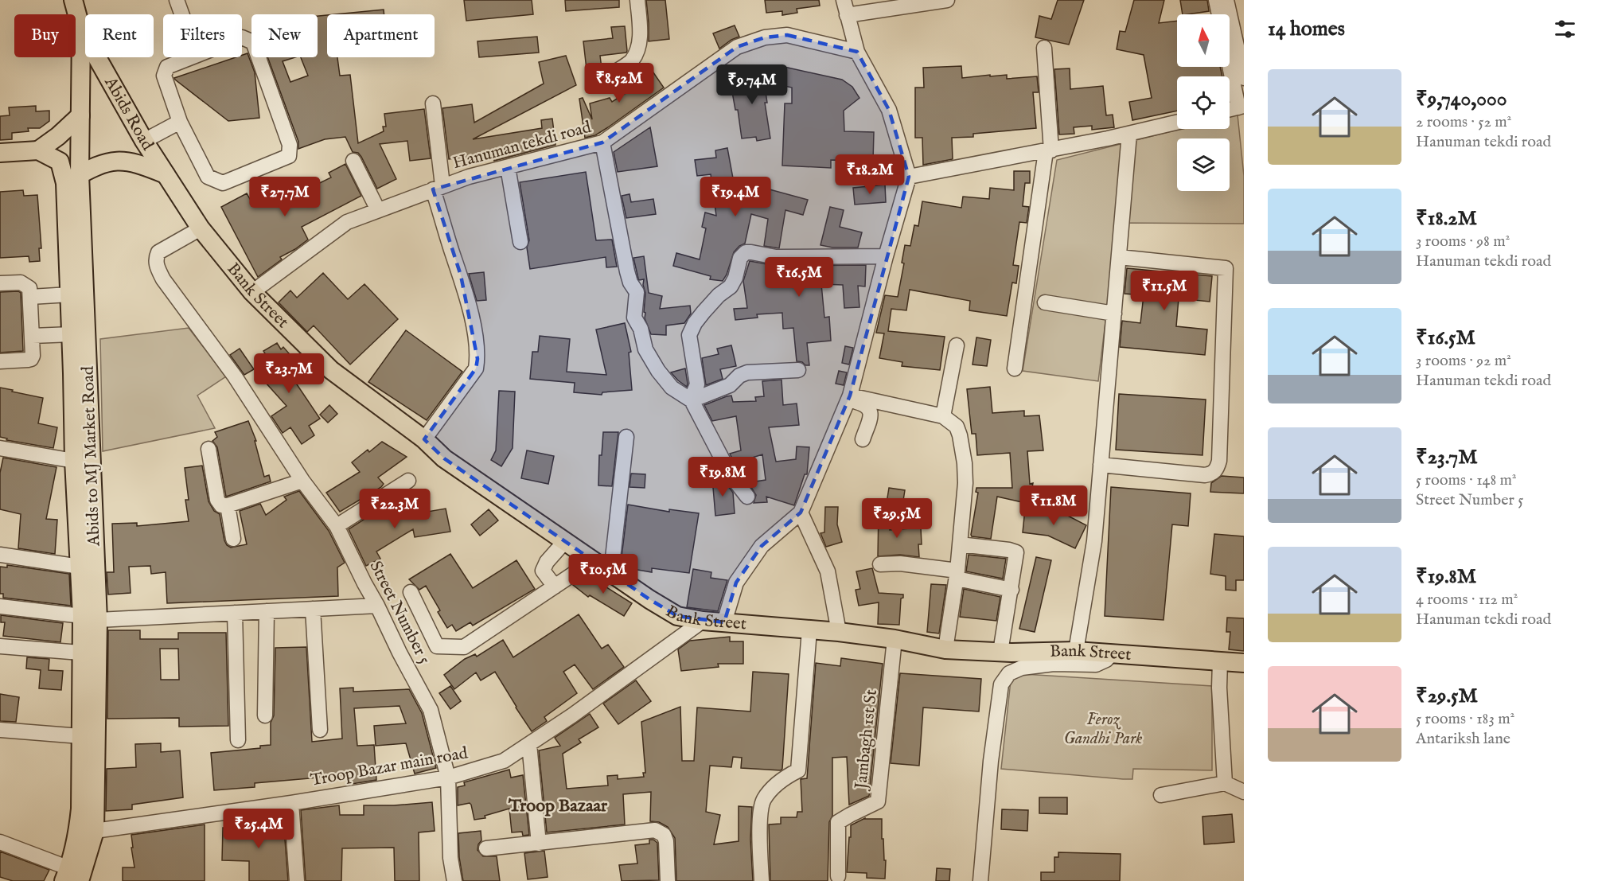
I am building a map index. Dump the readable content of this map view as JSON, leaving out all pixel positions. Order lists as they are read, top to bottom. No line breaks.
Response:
{"streets":{"main road":["Abids Road","Bank Street","Abids to MJ Market Road"],"street":["Hanuman tekdi road","Street Number 5","Jambagh 1st St","Troop Bazar main road"]},"crossings":[["Abids Road","Bank Street"],["Abids Road","Abids to MJ Market Road"],["Hanuman tekdi road","Bank Street"],["Bank Street","Street Number 5"],["Bank Street","Jambagh 1st St"],["Bank Street","Troop Bazar main road"],["Abids to MJ Market Road","Troop Bazar main road"],["Street Number 5","Troop Bazar main road"]],"districts":["Troop Bazaar"],"parks":["Feroz Gandhi Park"],"north":"top","page":{"heading":"14 homes","chip":["Buy","Rent","Filters","New","Apartment"],"list":[{"name":"₹9,740,000","note":"2 rooms · 52 m² · Hanuman tekdi road"},{"name":"₹18.2M","note":"3 rooms · 98 m² · Hanuman tekdi road"},{"name":"₹16.5M","note":"3 rooms · 92 m² · Hanuman tekdi road"},{"name":"₹23.7M","note":"5 rooms · 148 m² · Street Number 5"},{"name":"₹19.8M","note":"4 rooms · 112 m² · Hanuman tekdi road"},{"name":"₹29.5M","note":"5 rooms · 183 m² · Antariksh lane"}],"price":["₹8.52M","₹9.74M","₹18.2M","₹27.7M","₹19.4M","₹16.5M","₹11.5M","₹23.7M","₹19.8M","₹11.8M","₹22.3M","₹29.5M","₹10.5M","₹25.4M"]}}
